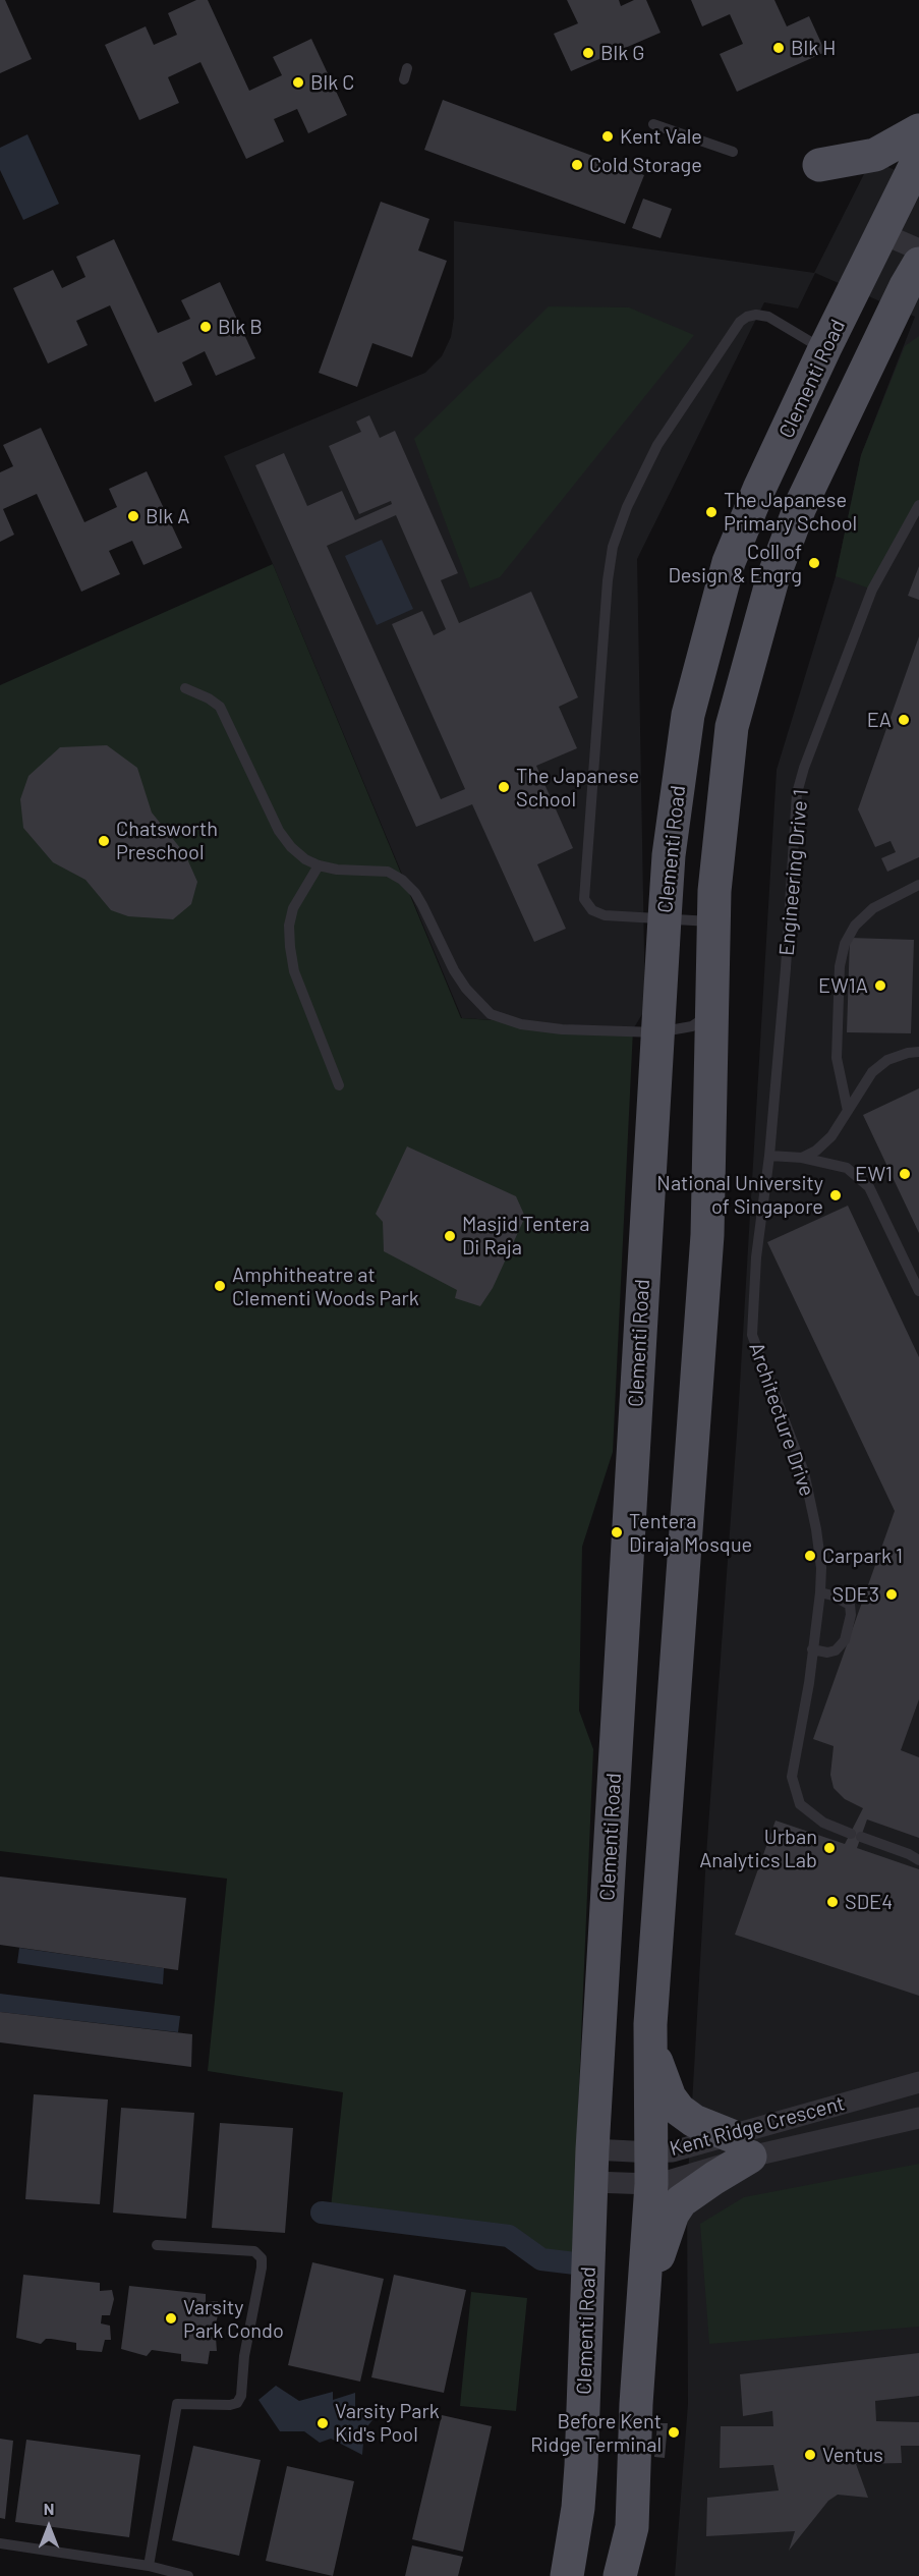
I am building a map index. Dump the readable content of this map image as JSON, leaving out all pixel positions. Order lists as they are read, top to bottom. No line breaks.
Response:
{"streets":{"main road":["Clementi Road"],"street":["Kent Ridge Crescent"],"lane":["Engineering Drive 1","Architecture Drive"]},"crossings":[["Clementi Road","Kent Ridge Crescent"],["Engineering Drive 1","Architecture Drive"]],"places":["Blk H","Blk G","Blk C","Kent Vale","Cold Storage","Blk B","The Japanese Primary School","Blk A","Coll of Design & Engrg","EA","The Japanese School","Chatsworth Preschool","EW1A","EW1","National University of Singapore","Masjid Tentera Di Raja","Amphitheatre at Clementi Woods Park","Tentera Diraja Mosque","Carpark 1","SDE3","Urban Analytics Lab","SDE4","Varsity Park Condo","Varsity Park Kid's Pool","Before Kent Ridge Terminal","Ventus"],"north":"top"}
